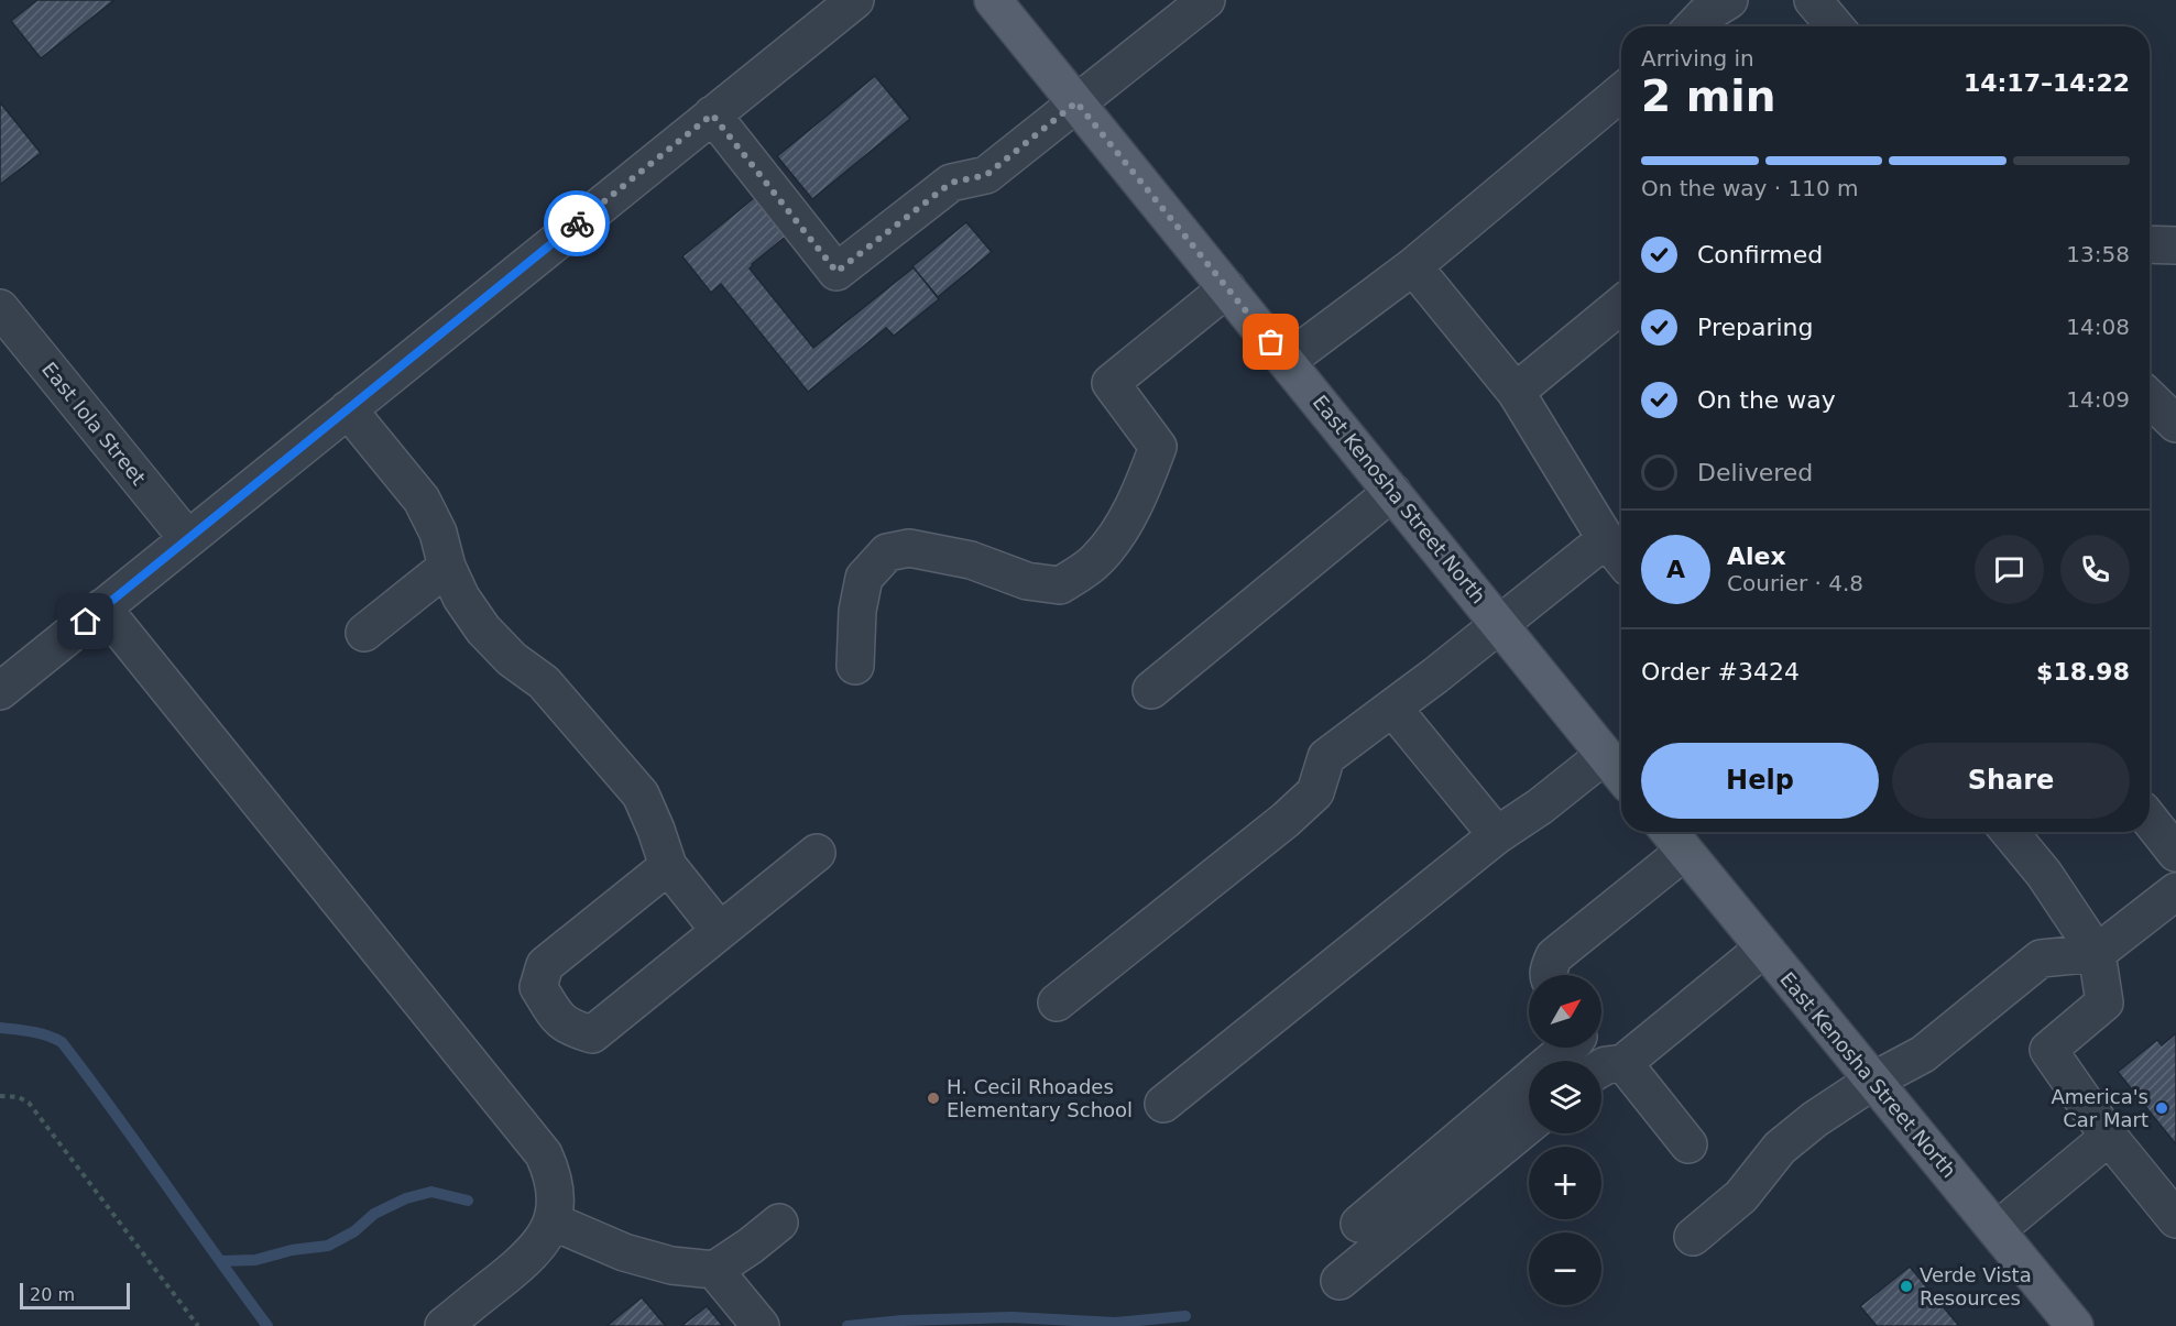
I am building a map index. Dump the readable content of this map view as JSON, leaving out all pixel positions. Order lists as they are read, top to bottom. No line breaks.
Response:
{"streets":{"main road":["East Kenosha Street North"],"street":["East Iola Street"]},"places":["H. Cecil Rhoades Elementary School","America's Car Mart","Verde Vista Resources"],"scale_bar":"20 m","north":"top right","page":{"heading":["2 min","Arriving in","14:17–14:22"],"panel":["Alex","Courier · 4.8","Order #3424","$18.98"],"bar":"On the way · 110 m","list":[["Confirmed","13:58"],["Preparing","14:08"],["On the way","14:09"],"Delivered"],"round":"A","buttons":["Help","Share"],"map_buttons":["+","−"],"scale":"20 m"}}
